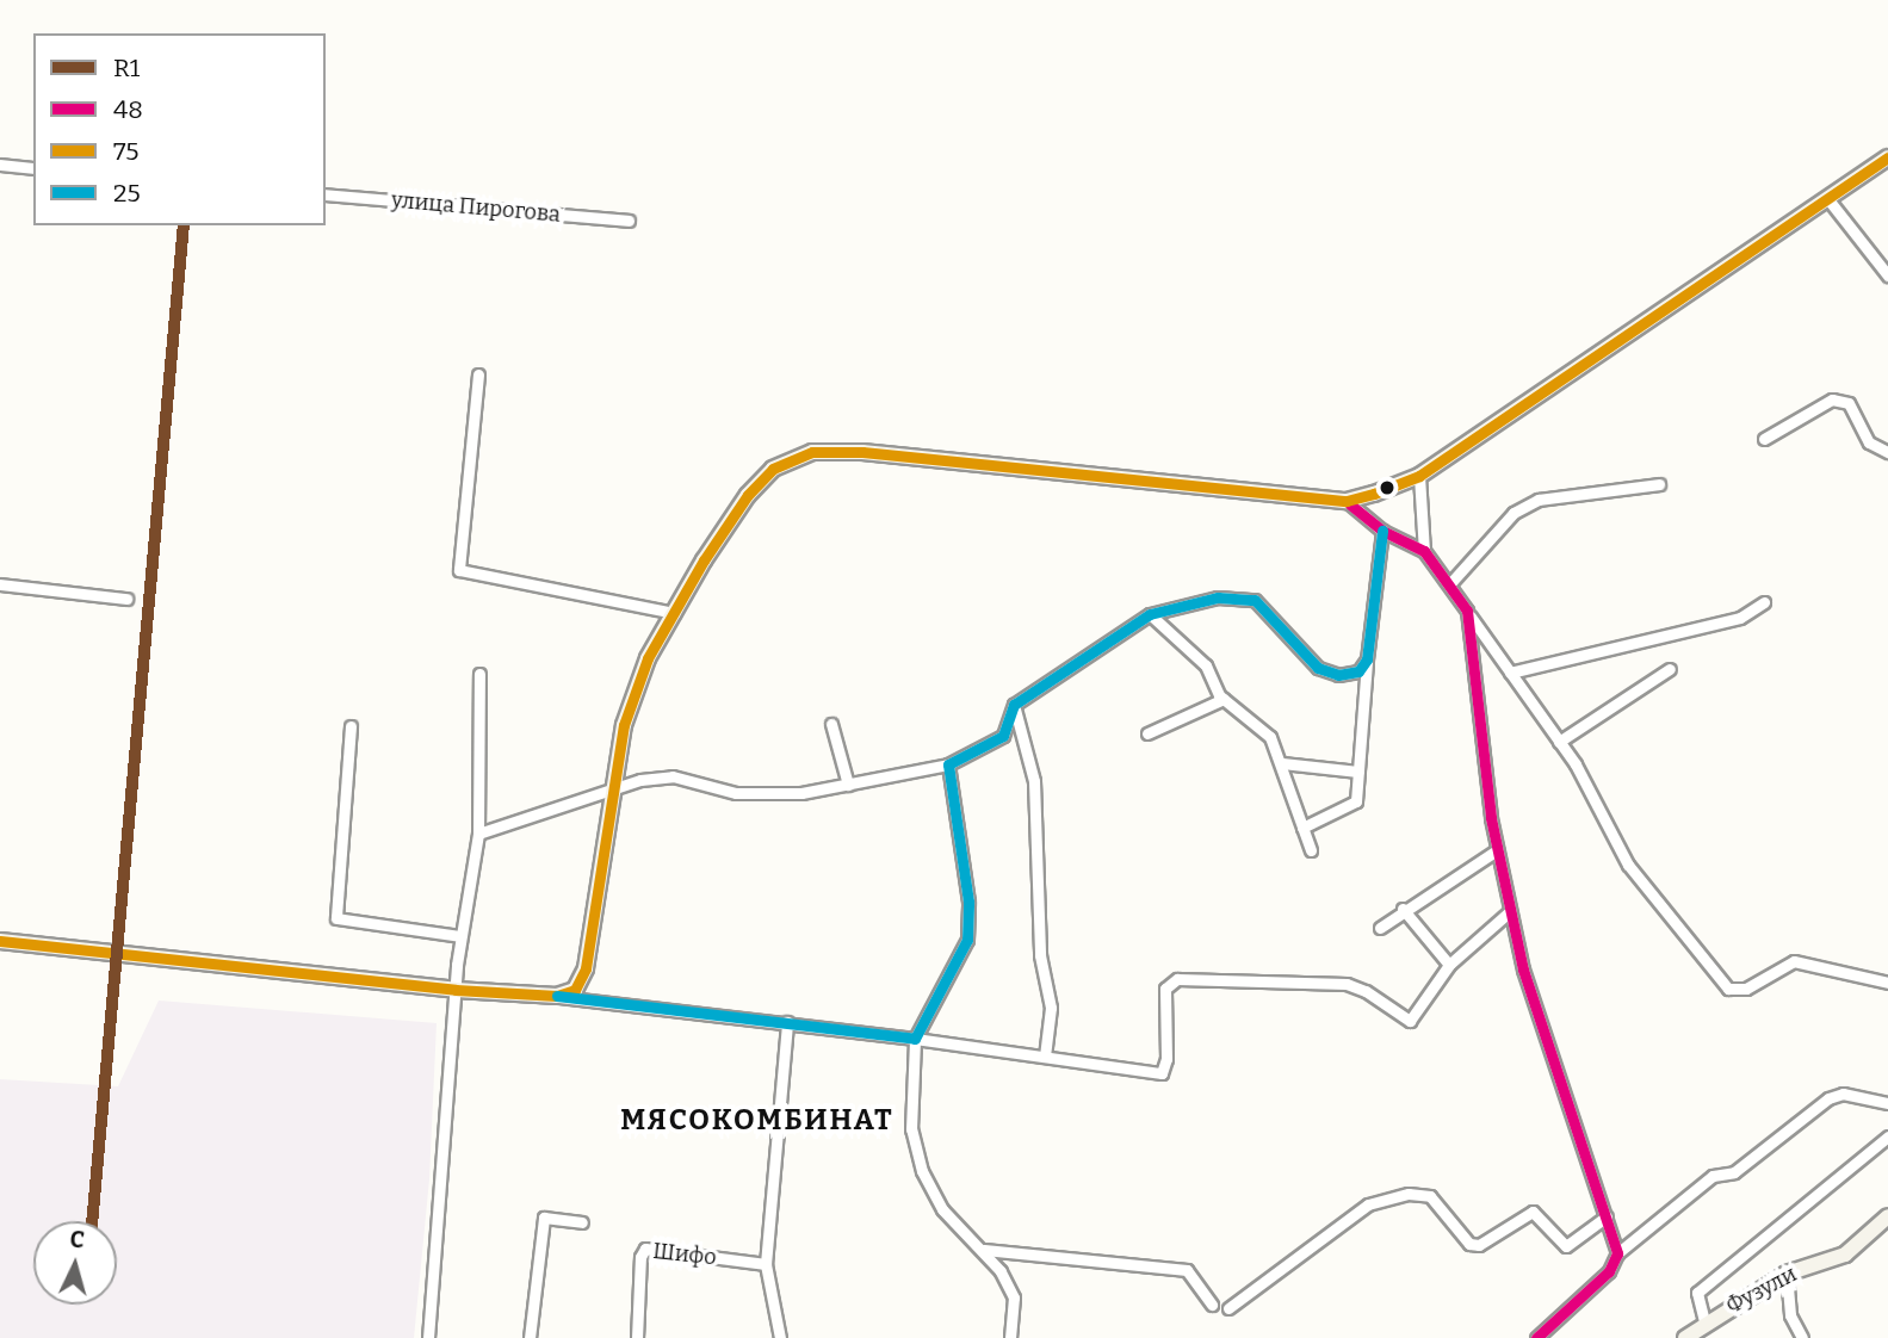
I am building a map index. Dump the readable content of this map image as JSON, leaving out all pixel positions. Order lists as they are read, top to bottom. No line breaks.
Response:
{"streets":{"street":["улица Пирогова","Шифо","Фузули"]},"districts":["МЯСОКОМБИНАТ"],"lines":["transit line 75","transit line R1","transit line 48","transit line 25"],"legend":["R1","48","75","25"],"north":"top"}
